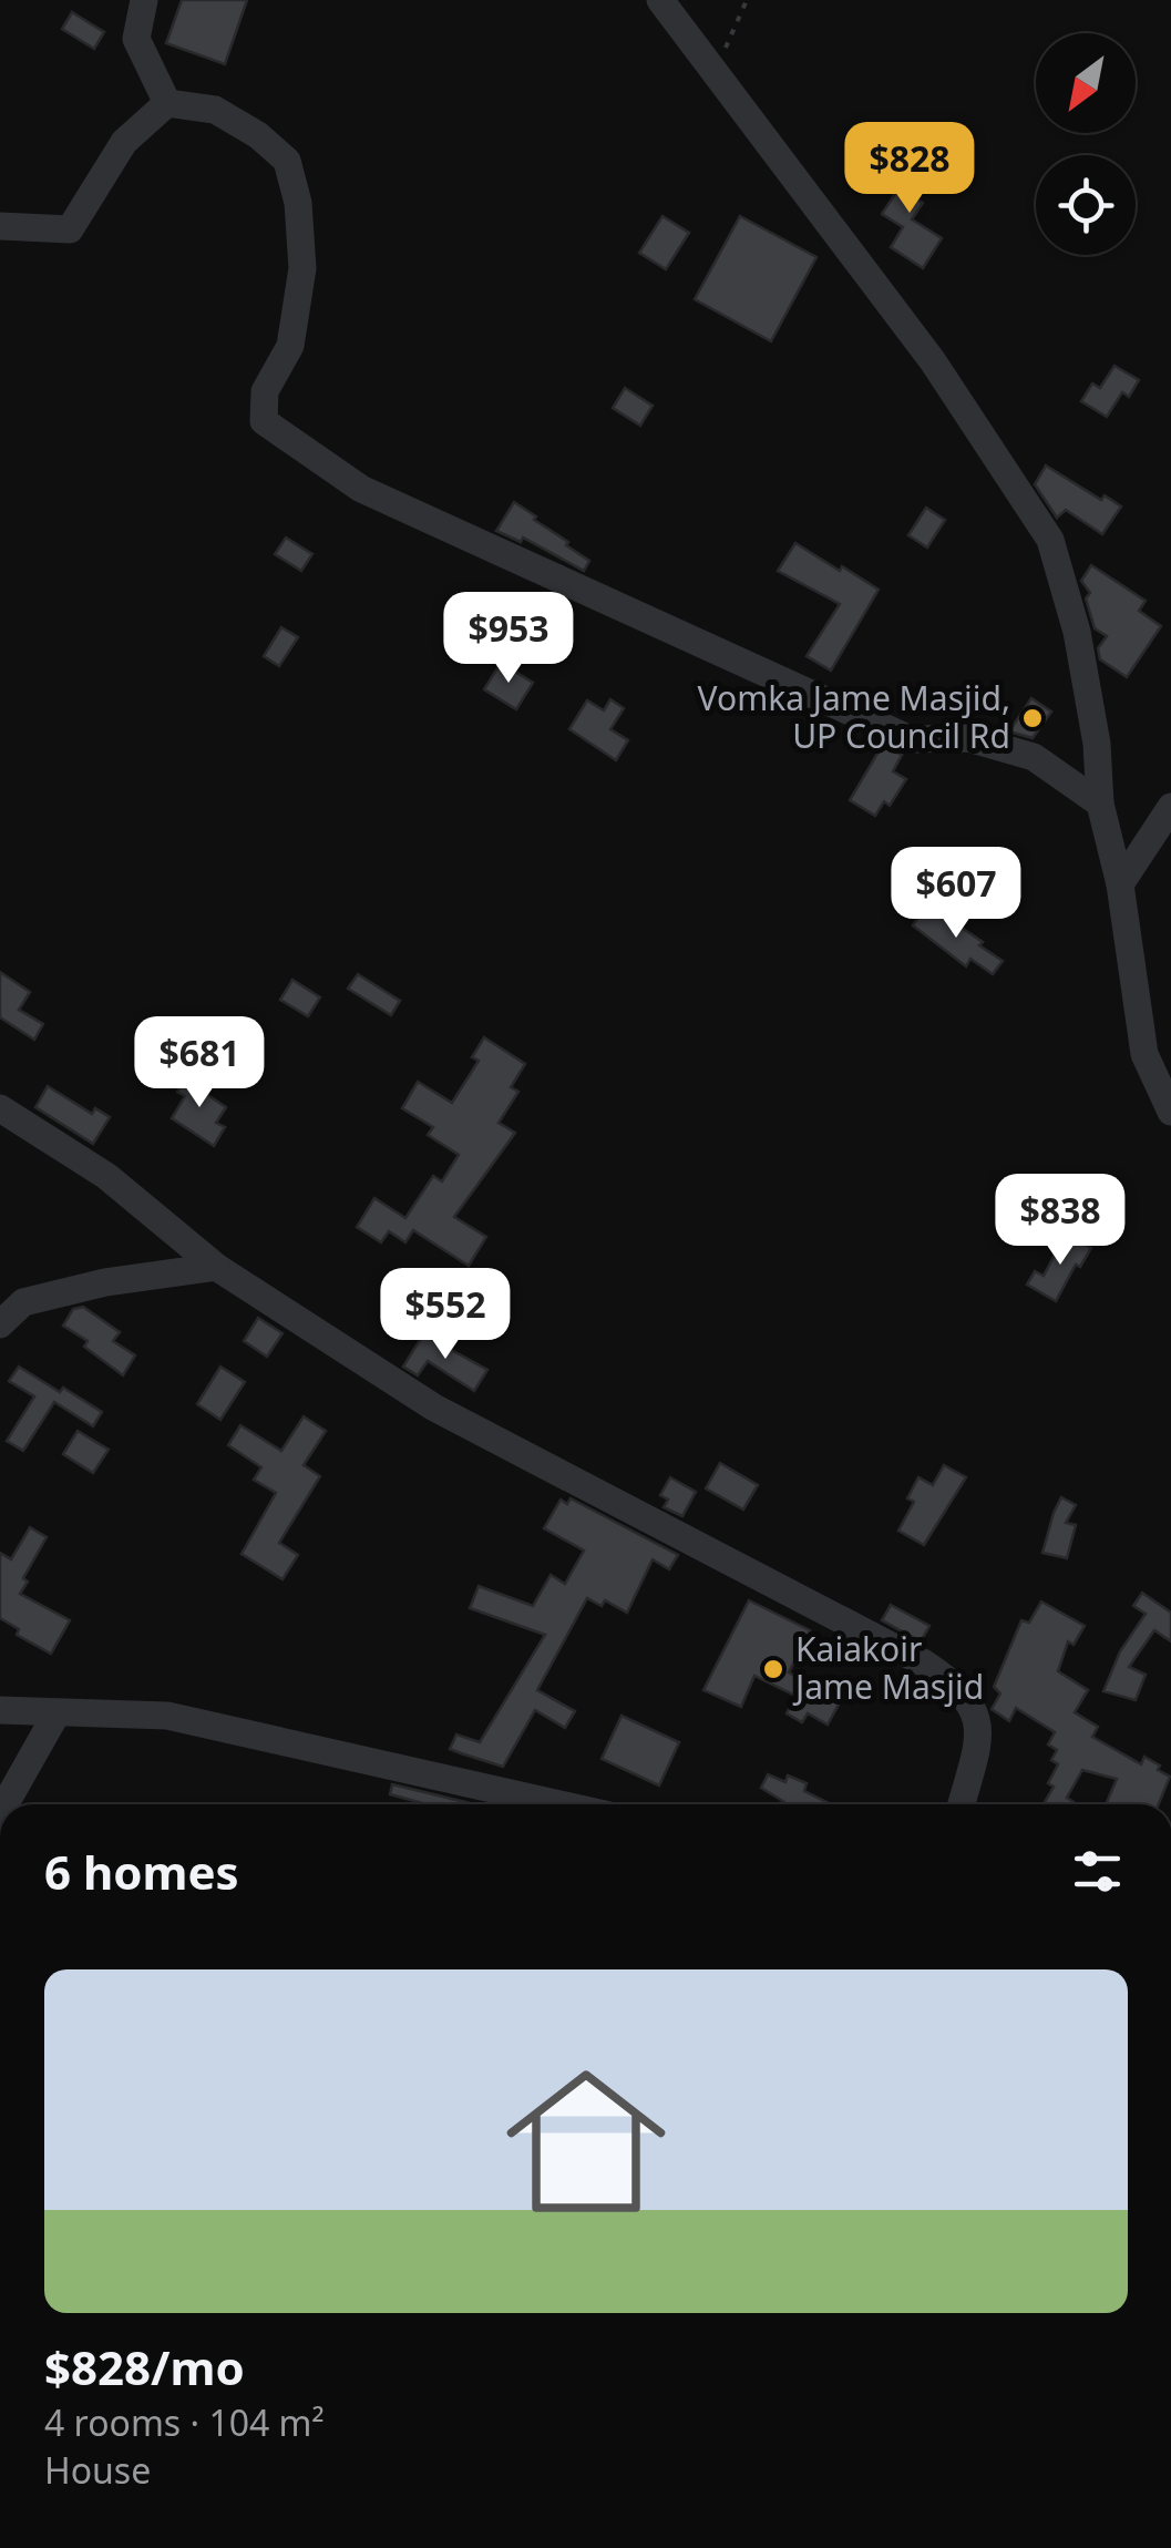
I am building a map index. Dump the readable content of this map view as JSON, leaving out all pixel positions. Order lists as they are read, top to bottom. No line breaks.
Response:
{"places":["Vomka Jame Masjid, UP Council Rd","Kaiakoir Jame Masjid"],"north":"bottom left","page":{"price":["$828","$953","$607","$681","$838","$552"],"heading":"6 homes","list":[{"name":"$828/mo","note":"4 rooms · 104 m² · House"}]}}
